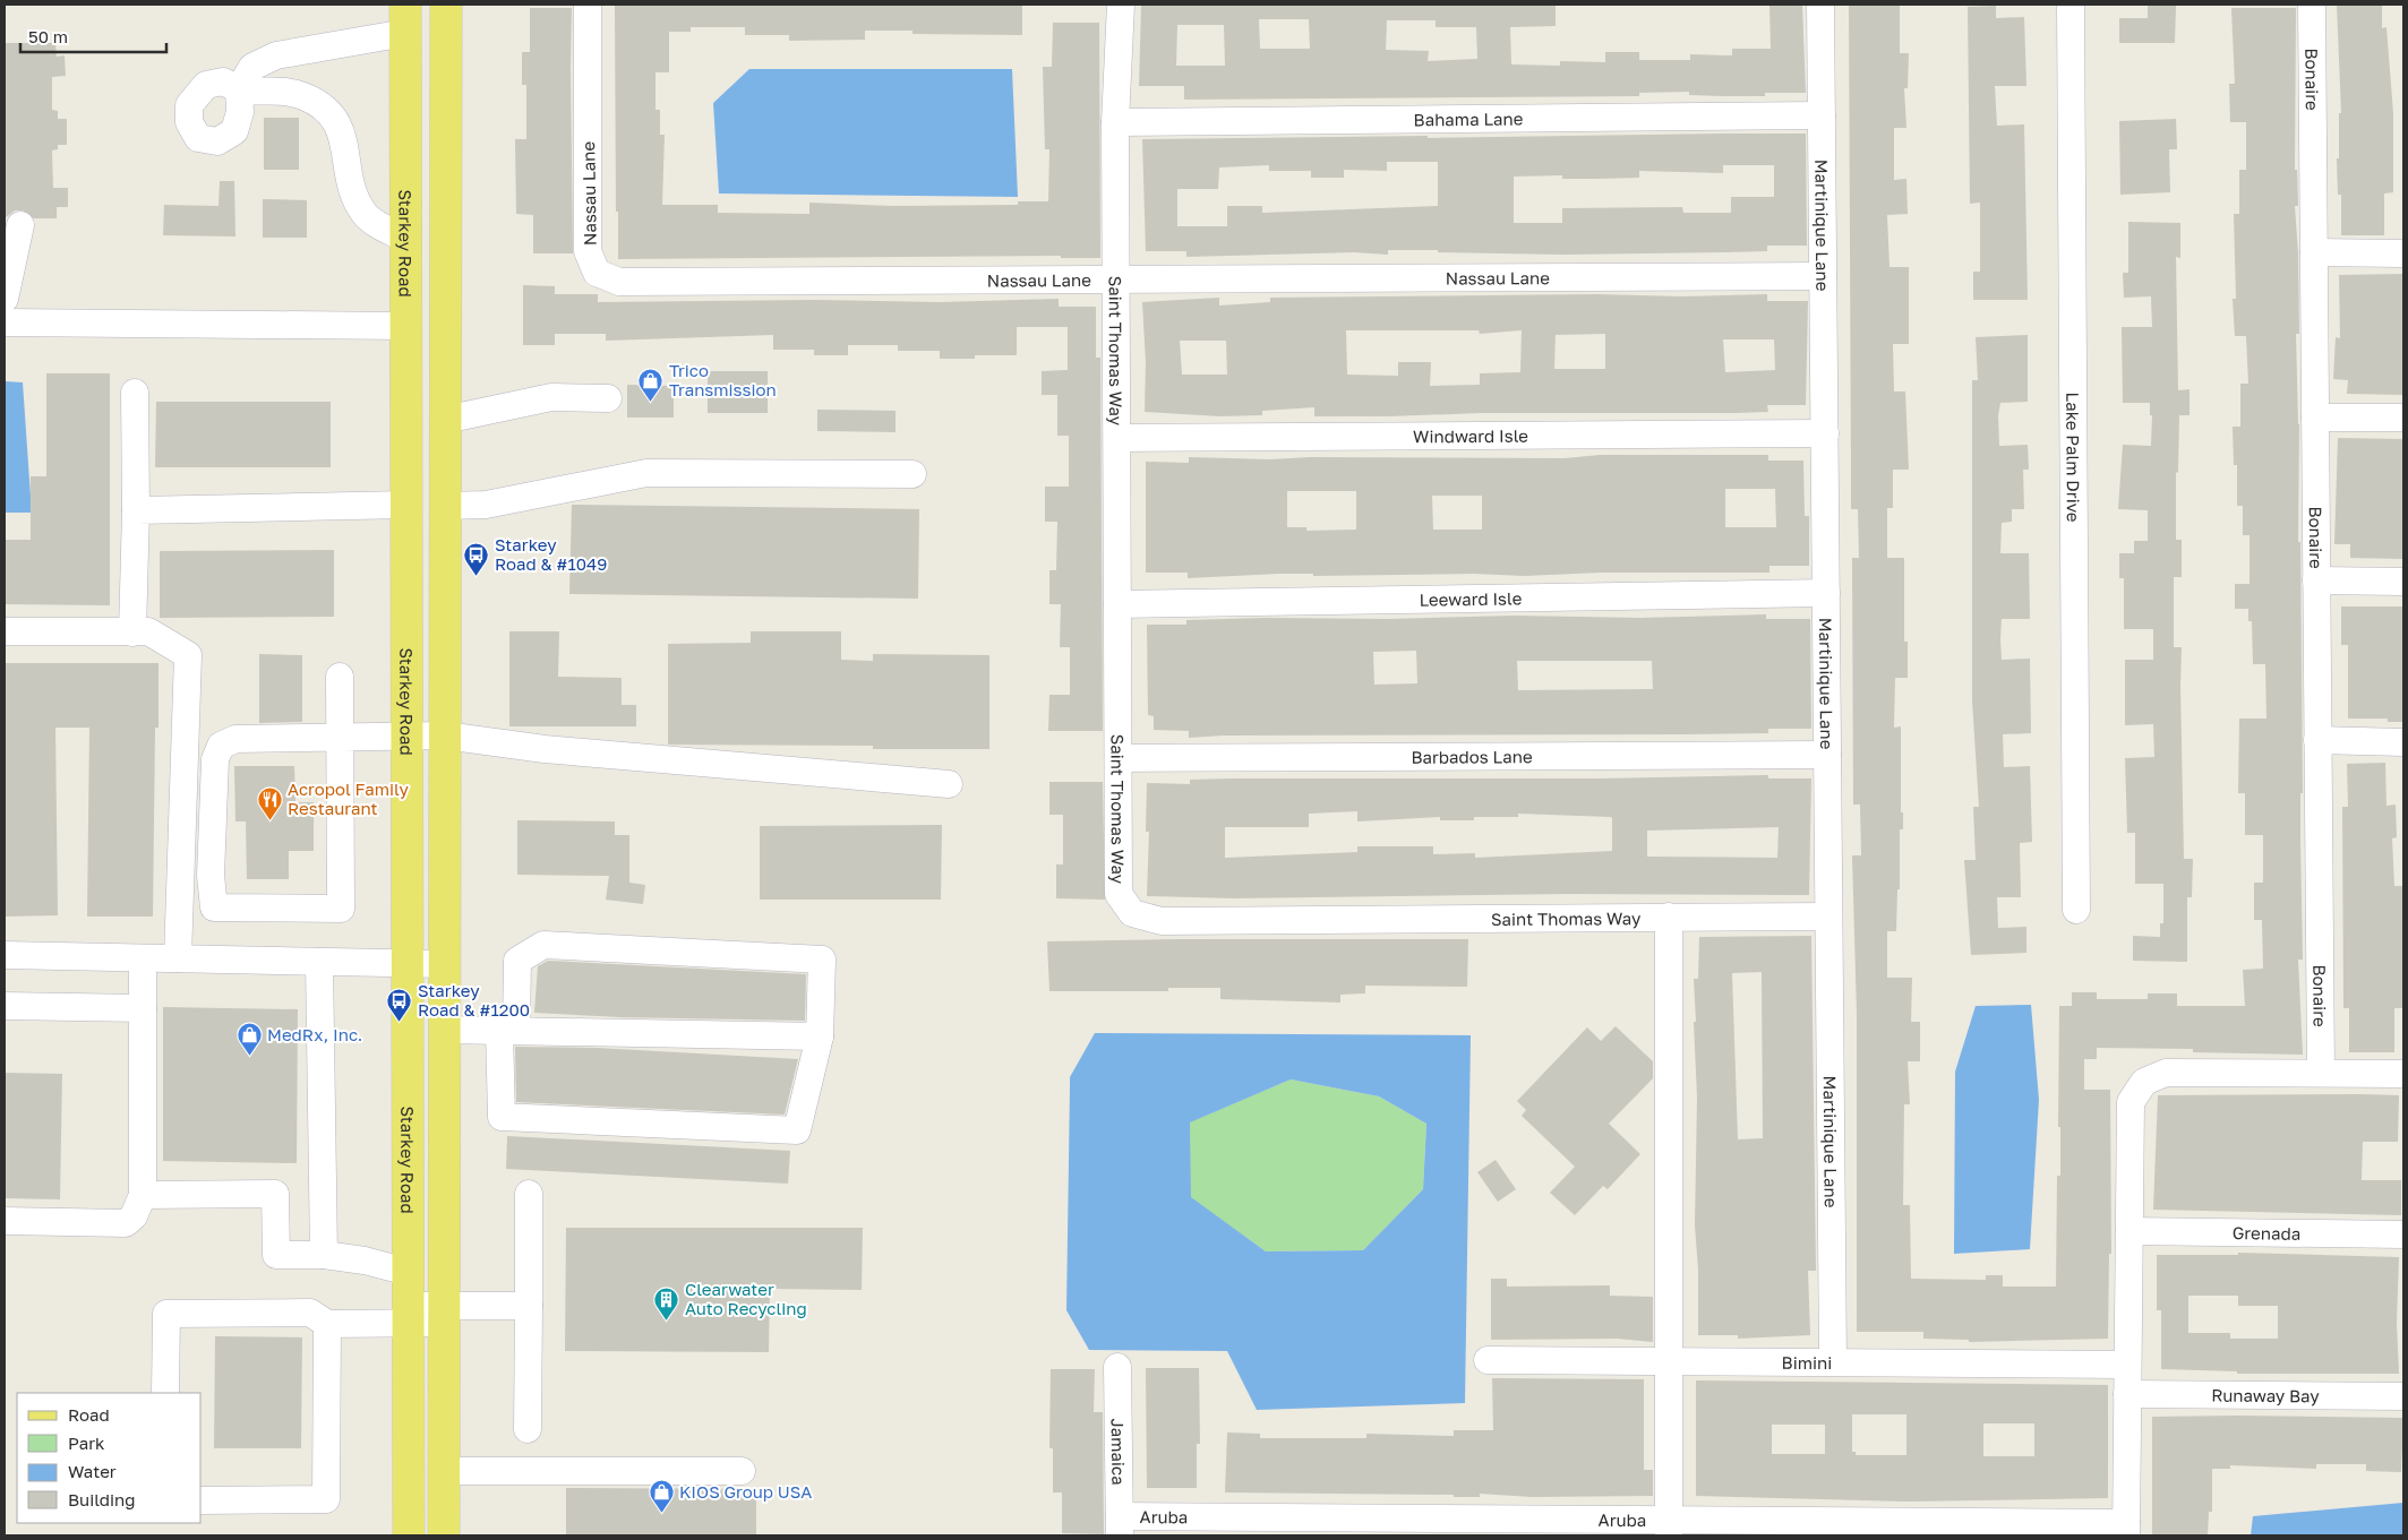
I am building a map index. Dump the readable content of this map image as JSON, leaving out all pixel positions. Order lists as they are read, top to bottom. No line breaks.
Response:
{"streets":{"main road":["Starkey Road"],"street":["Bonaire","Bahama Lane","Nassau Lane","Martinique Lane","Saint Thomas Way","Windward Isle","Lake Palm Drive","Leeward Isle","Barbados Lane","Grenada","Bimini","Runaway Bay","Jamaica","Aruba"]},"crossings":[["Bahama Lane","Martinique Lane"],["Bahama Lane","Saint Thomas Way"],["Nassau Lane","Martinique Lane"],["Nassau Lane","Saint Thomas Way"],["Martinique Lane","Saint Thomas Way"],["Martinique Lane","Windward Isle"],["Martinique Lane","Leeward Isle"],["Martinique Lane","Barbados Lane"],["Martinique Lane","Bimini"],["Saint Thomas Way","Windward Isle"],["Saint Thomas Way","Leeward Isle"],["Saint Thomas Way","Barbados Lane"],["Jamaica","Aruba"]],"places":{"shop":["Trico Transmission","MedRx, Inc.","KIOS Group USA"],"bus stop":["Starkey Road & #1049","Starkey Road & #1200"],"restaurant":["Acropol Family Restaurant"],"building":["Clearwater Auto Recycling"]},"legend":["Road","Park","Water","Building"],"scale_bar":"50 m"}
